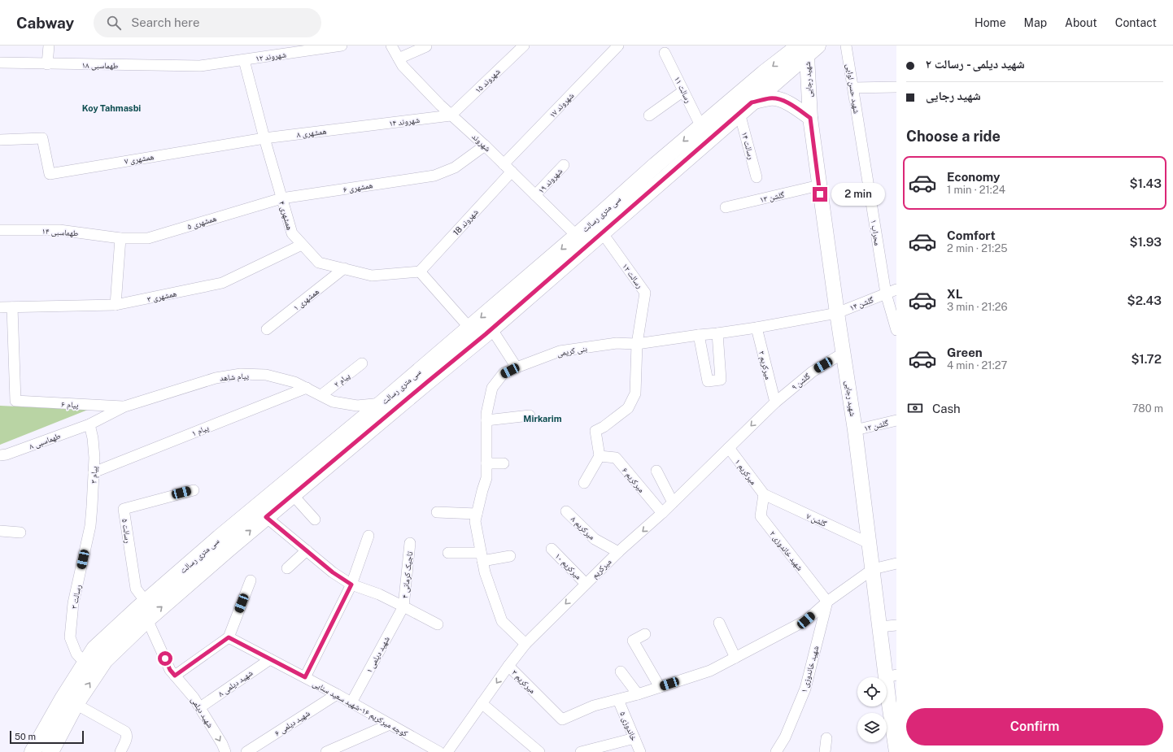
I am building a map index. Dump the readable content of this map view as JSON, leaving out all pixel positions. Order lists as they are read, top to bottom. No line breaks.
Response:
{"streets":{"main road":["شهید رجایی","سی متری رسالت"],"street":["شهروند ۱۲","۱۸ طهماسبی","شهروند ۱۵","شهید حسن لوایی","۱۱ رسالت","شهروند ۱۷","شهروند ۱۴","۸ همشهری","شهروند","۱۴ رسالت","۷ همشهری","شهروند ۱۹","۶ همشهری","۱۳ گلشن","همشهری ۴","۵ همشهری","شهروند 18","۱۴ طهماسبی","۱ محراب","۱۲ رسالت","۳ همشهری","۱ همشهری","گلشن ۱۴","بنی کریمی","۲ میرکریم","پیام شاهد","۲ پیام","۹ گلشن","۶ پیام","۱۲ گلشن","۱ پیام","۸ طهماسبی","۱ میرکریم","۳ پیام","میرکریم ۶","۷ گلشن","۸ میرکریم","۵ رسالت","۲ شهید خاندوزی","۱۰ میرکریم","میرکریم","تاجیک کرمانی ۴","۳ رسالت","شهید دیلمی ۱","۱ شهید خاندوزی","۳ میرکریم","۸ شهید دیلمی","کوچه میرکریم ۱۶-شهید سعید سنایی","شهید دیلمی","۶ شهید دیلمی","خاندوزی ۵"]},"crossings":[["شهروند ۱۲","۱۸ طهماسبی"],["شهروند ۱۲","همشهری ۴"],["شهید رجایی","۱۳ گلشن"],["شهید رجایی","سی متری رسالت"],["شهید رجایی","گلشن ۱۴"],["شهید رجایی","بنی کریمی"],["شهید رجایی","۹ گلشن"],["شهید رجایی","۱۲ گلشن"],["شهید رجایی","۷ گلشن"],["شهروند ۱۵","شهروند ۱۴"],["شهروند ۱۵","شهروند"],["شهید حسن لوایی","۱ محراب"],["۱۱ رسالت","سی متری رسالت"],["شهروند ۱۷","شهروند"],["شهروند ۱۴","۸ همشهری"],["شهروند ۱۴","شهروند"],["۸ همشهری","۷ همشهری"],["۸ همشهری","همشهری ۴"],["شهروند","شهروند ۱۹"],["شهروند","۶ همشهری"],["شهروند","سی متری رسالت"],["شهروند","شهروند 18"],["۱۴ رسالت","سی متری رسالت"],["۷ همشهری","همشهری ۴"],["۶ همشهری","همشهری ۴"],["۶ همشهری","۵ همشهری"],["سی متری رسالت","۱۲ رسالت"],["سی متری رسالت","پیام شاهد"],["سی متری رسالت","۵ رسالت"],["سی متری رسالت","۳ رسالت"],["سی متری رسالت","شهید دیلمی"],["همشهری ۴","۵ همشهری"],["همشهری ۴","شهروند 18"],["همشهری ۴","۳ همشهری"],["همشهری ۴","۱ همشهری"],["۵ همشهری","۱۴ طهماسبی"],["۱ محراب","گلشن ۱۴"],["۱۲ رسالت","بنی کریمی"],["۱۲ رسالت","میرکریم ۶"],["۳ همشهری","۶ پیام"],["گلشن ۱۴","بنی کریمی"],["بنی کریمی","۲ میرکریم"],["بنی کریمی","میرکریم"],["۲ میرکریم","۹ گلشن"],["۲ میرکریم","میرکریم"],["پیام شاهد","۲ پیام"],["پیام شاهد","۶ پیام"],["پیام شاهد","۱ پیام"],["پیام شاهد","۸ طهماسبی"],["پیام شاهد","۳ پیام"],["۹ گلشن","میرکریم"],["۱ پیام","۳ پیام"],["۸ طهماسبی","۳ پیام"],["۱ میرکریم","۷ گلشن"],["۱ میرکریم","۲ شهید خاندوزی"],["۱ میرکریم","میرکریم"],["۳ پیام","۳ رسالت"],["میرکریم ۶","میرکریم"],["۷ گلشن","۲ شهید خاندوزی"],["۸ میرکریم","میرکریم"],["۲ شهید خاندوزی","۱ شهید خاندوزی"],["۱۰ میرکریم","میرکریم"],["میرکریم","۳ میرکریم"],["تاجیک کرمانی ۴","شهید دیلمی ۱"],["شهید دیلمی ۱","کوچه میرکریم ۱۶-شهید سعید سنایی"],["۳ میرکریم","خاندوزی ۵"],["۸ شهید دیلمی","کوچه میرکریم ۱۶-شهید سعید سنایی"],["۸ شهید دیلمی","شهید دیلمی"],["کوچه میرکریم ۱۶-شهید سعید سنایی","۶ شهید دیلمی"]],"one_way":["میرکریم"],"districts":["Koy Tahmasbi","Mirkarim"],"scale_bar":"50 m","page":{"header":"Cabway","search":"Search here","nav":["Home","Map","About","Contact"],"banner":["شهید دیلمی - رسالت ۲","شهید رجایی"],"heading":"Choose a ride","list":[{"name":"Economy","note":"1 min · 21:24","value":"$1.43"},{"name":"Comfort","note":"2 min · 21:25","value":"$1.93"},{"name":"XL","note":"3 min · 21:26","value":"$2.43"},{"name":"Green","note":"4 min · 21:27","value":"$1.72"}],"bubble":"2 min","pay":["Cash","780 m"],"buttons":"Confirm","scale":"50 m"}}
